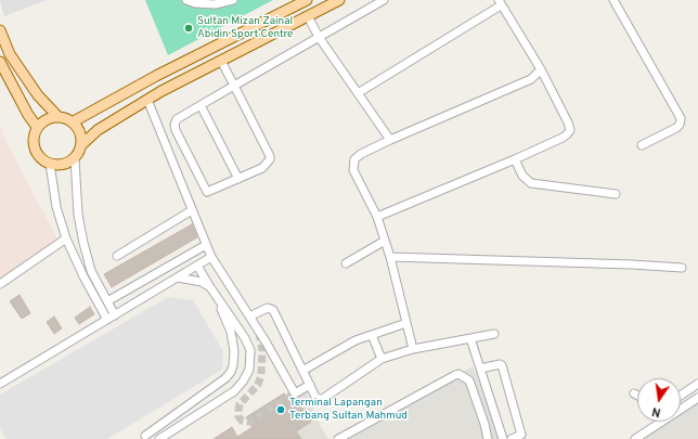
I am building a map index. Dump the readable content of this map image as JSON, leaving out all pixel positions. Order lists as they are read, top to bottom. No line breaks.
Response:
{"places":["Sultan Mizan Zainal Abidin Sport Centre","Terminal Lapangan Terbang Sultan Mahmud"],"north":"bottom"}
